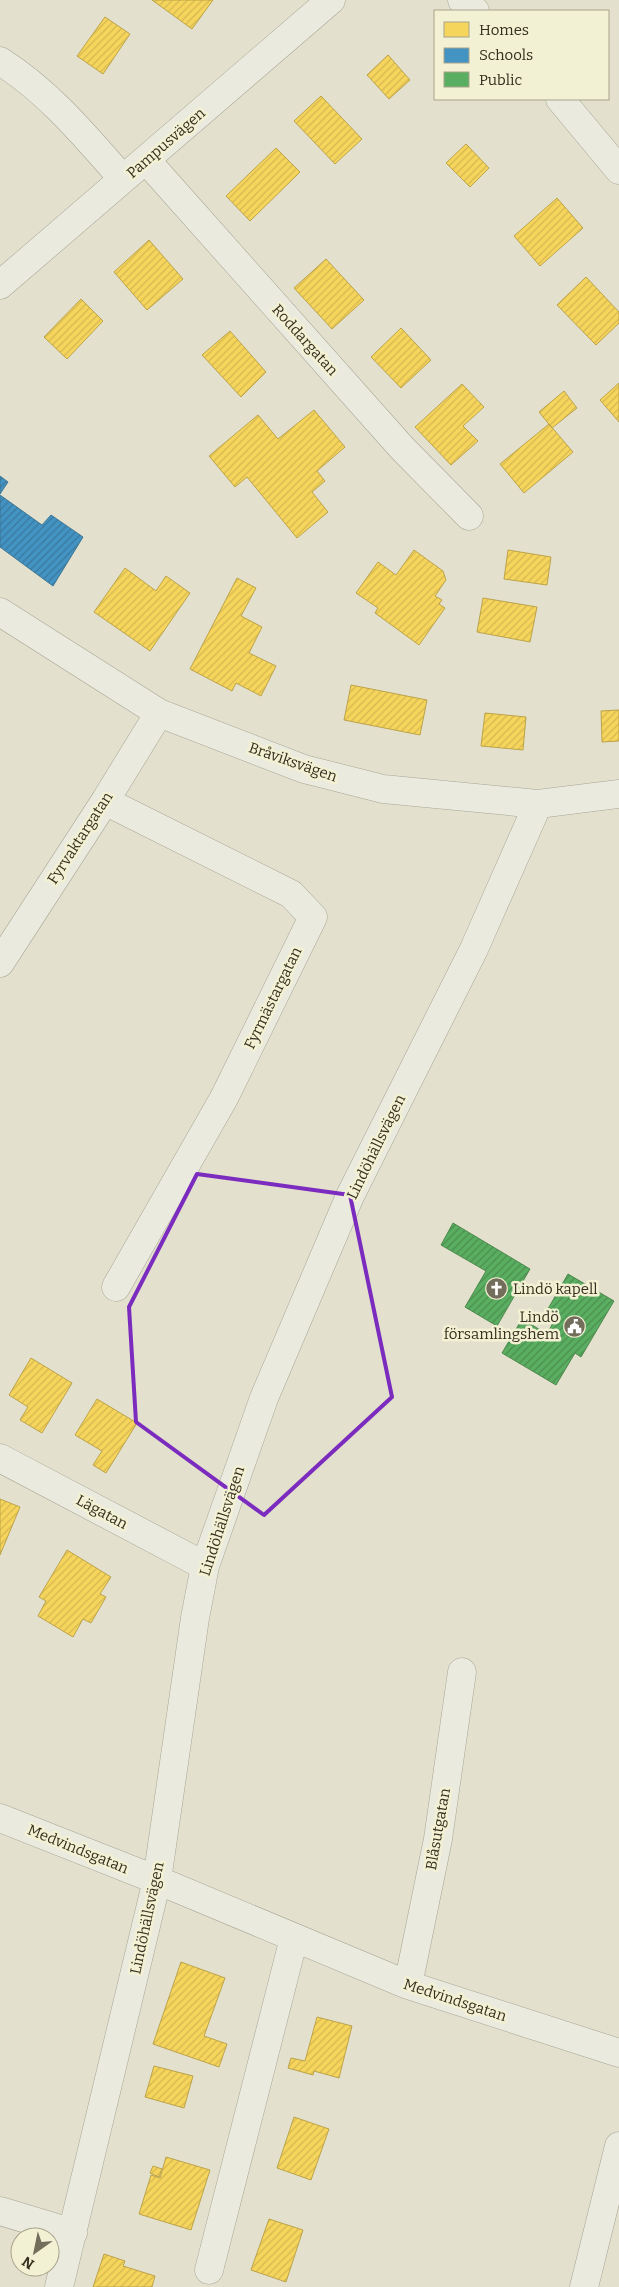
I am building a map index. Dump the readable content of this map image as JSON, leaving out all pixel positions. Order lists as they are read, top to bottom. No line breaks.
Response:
{"streets":{"street":["Pampusvägen","Roddargatan","Bråviksvägen","Fyrvaktargatan","Fyrmästargatan","Lindöhällsvägen","Lägatan","Blåsutgatan","Medvindsgatan"]},"crossings":[["Pampusvägen","Roddargatan"],["Bråviksvägen","Fyrvaktargatan"],["Bråviksvägen","Lindöhällsvägen"],["Fyrvaktargatan","Fyrmästargatan"],["Lindöhällsvägen","Lägatan"],["Lindöhällsvägen","Medvindsgatan"],["Blåsutgatan","Medvindsgatan"]],"places":{"church":["Lindö kapell"],"public building":["Lindö församlingshem"]},"legend":["Homes","Schools","Public"],"north":"bottom left"}
